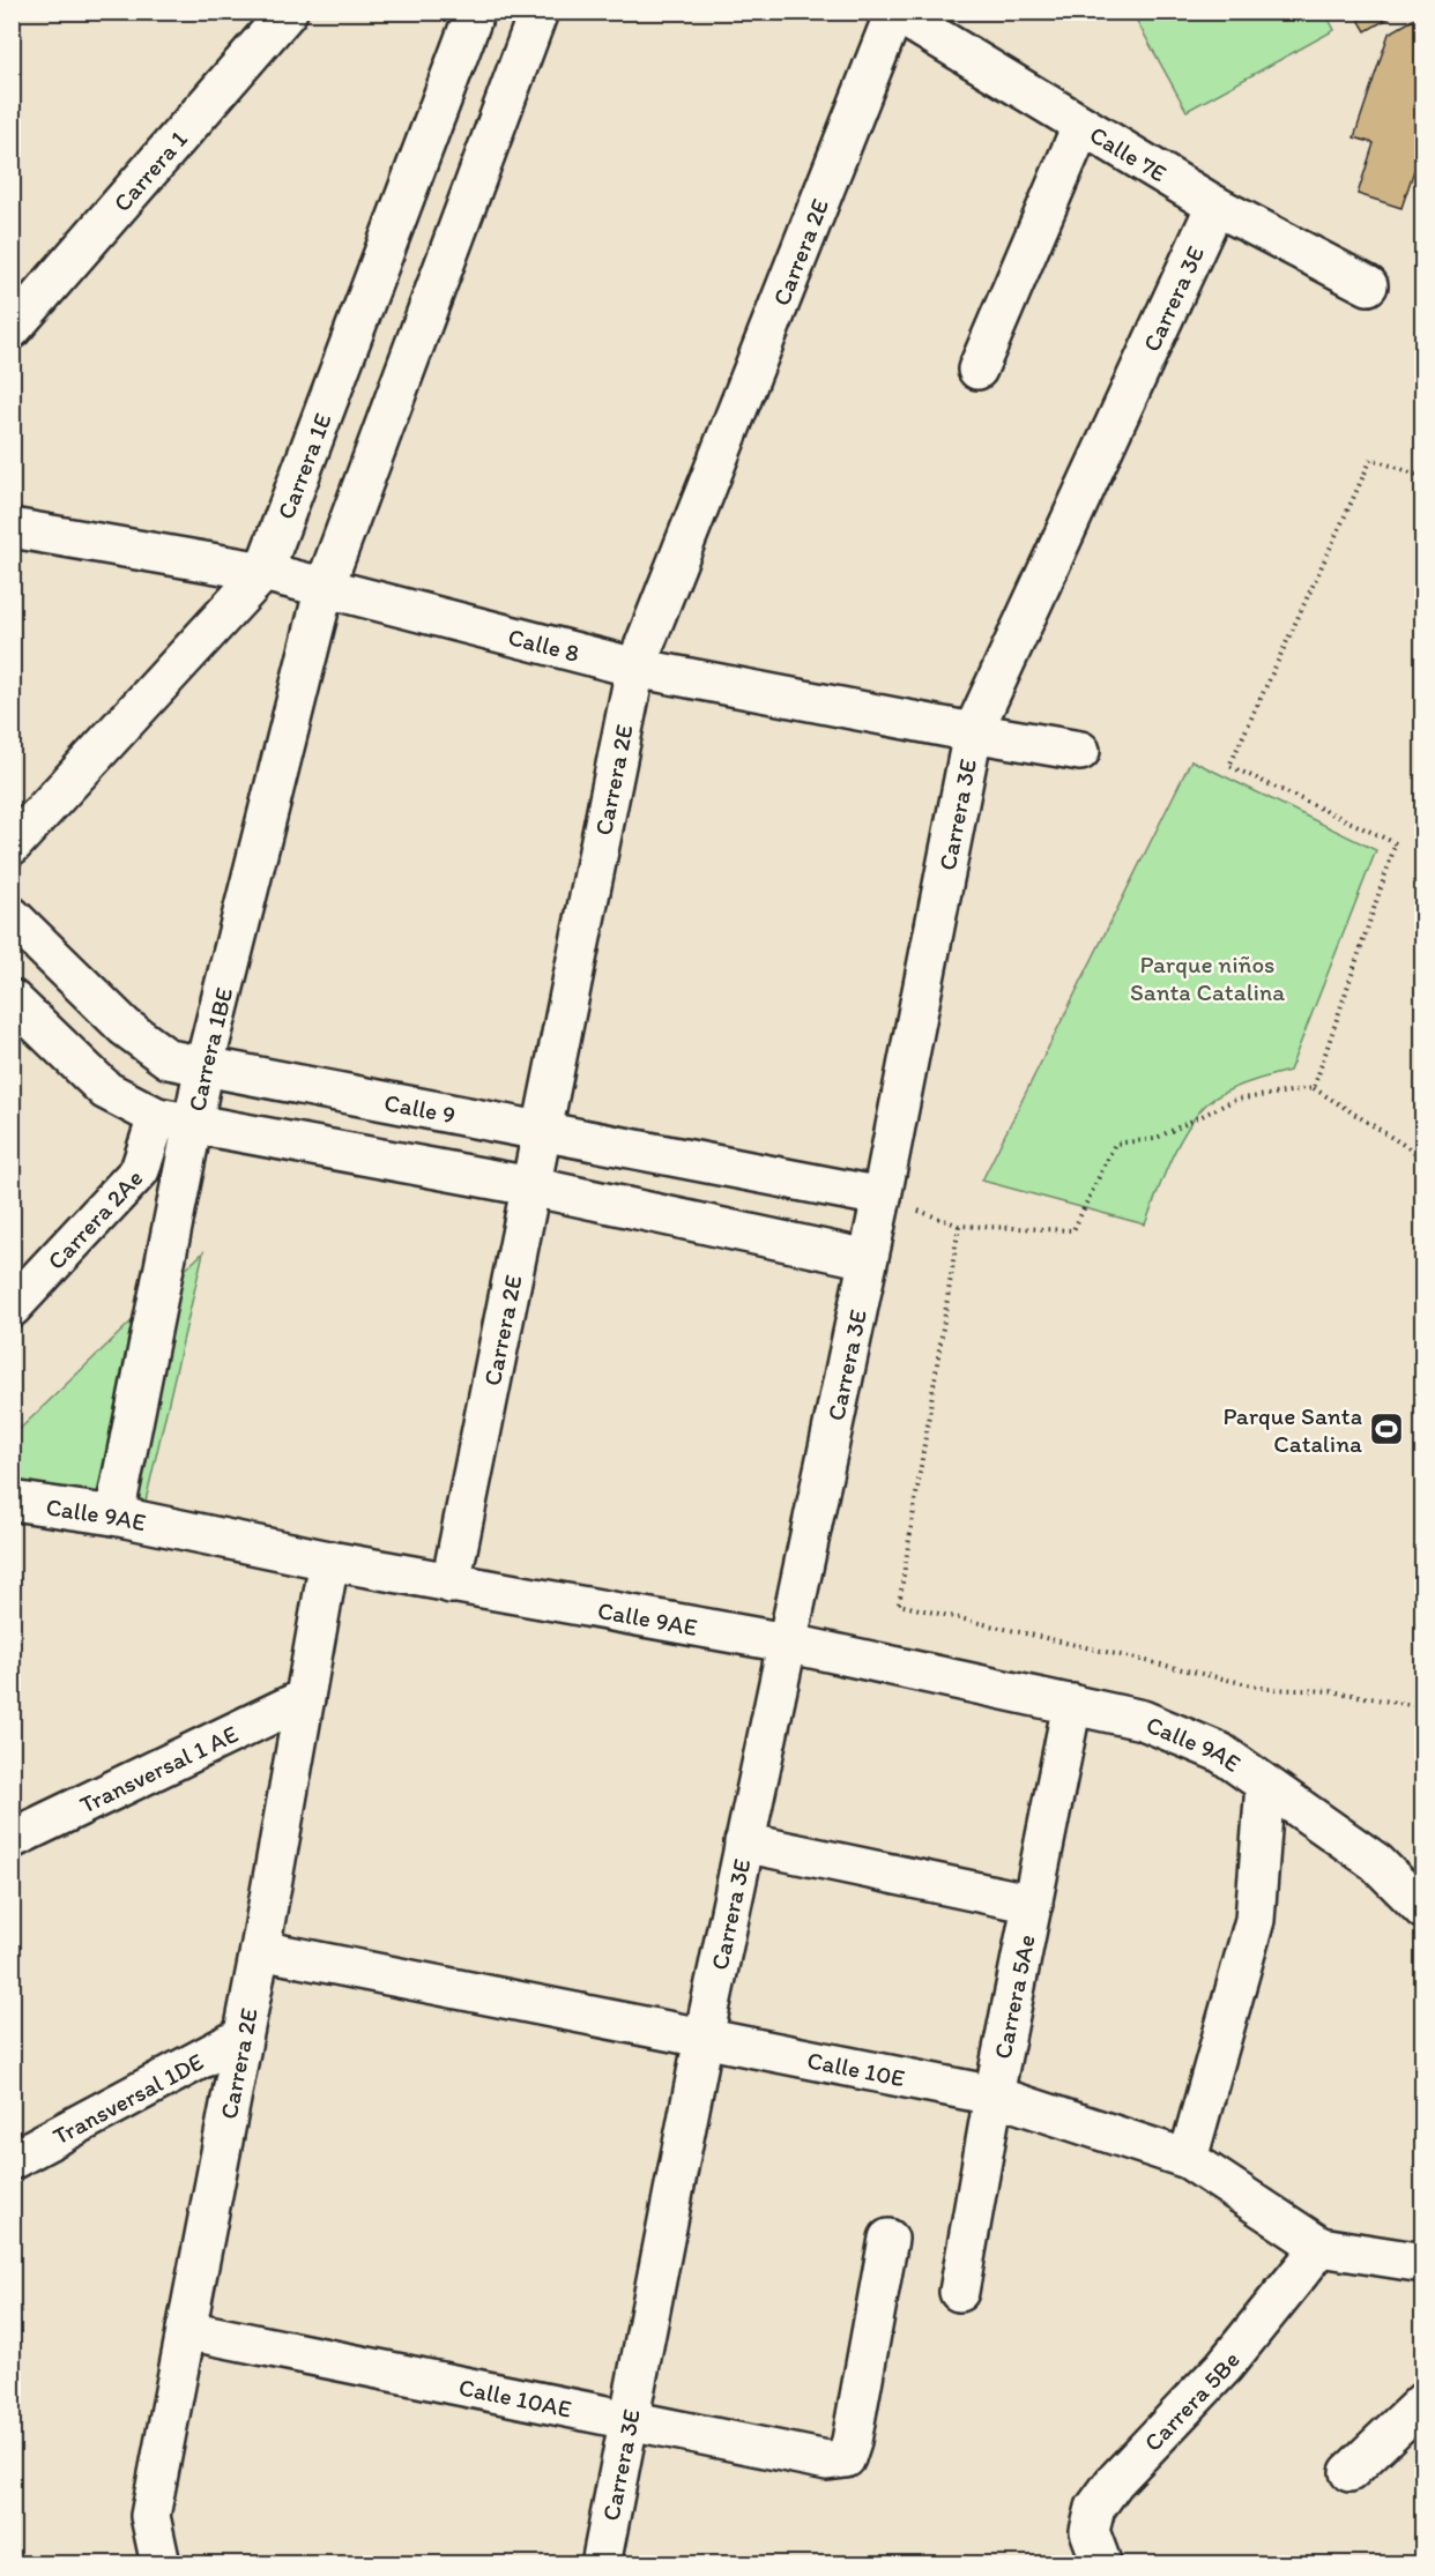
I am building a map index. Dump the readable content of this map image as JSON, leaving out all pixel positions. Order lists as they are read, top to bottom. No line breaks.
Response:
{"streets":{"street":["Calle 7E","Carrera 1","Carrera 2E","Carrera 3E","Carrera 1E","Calle 8","Carrera 1BE","Calle 9","Carrera 2Ae","Calle 9AE","Transversal 1 AE","Carrera 5Ae","Calle 10E","Transversal 1DE","Calle 10AE","Carrera 5Be"]},"crossings":[["Calle 7E","Carrera 2E"],["Calle 7E","Carrera 3E"],["Carrera 2E","Calle 8"],["Carrera 2E","Calle 9"],["Carrera 2E","Calle 9AE"],["Carrera 2E","Transversal 1 AE"],["Carrera 2E","Calle 10E"],["Carrera 2E","Transversal 1DE"],["Carrera 2E","Calle 10AE"],["Carrera 3E","Calle 8"],["Carrera 3E","Calle 9"],["Carrera 3E","Calle 9AE"],["Carrera 3E","Calle 10E"],["Carrera 3E","Calle 10AE"],["Carrera 1E","Calle 8"],["Calle 8","Carrera 1BE"],["Carrera 1BE","Calle 9"],["Carrera 1BE","Calle 9AE"],["Calle 9AE","Carrera 5Ae"],["Calle 9AE","Calle 10E"],["Carrera 5Ae","Calle 10E"],["Calle 10E","Carrera 5Be"]],"parks":["Parque niños Santa Catalina"],"places":{"sports":["Parque Santa Catalina"]}}
